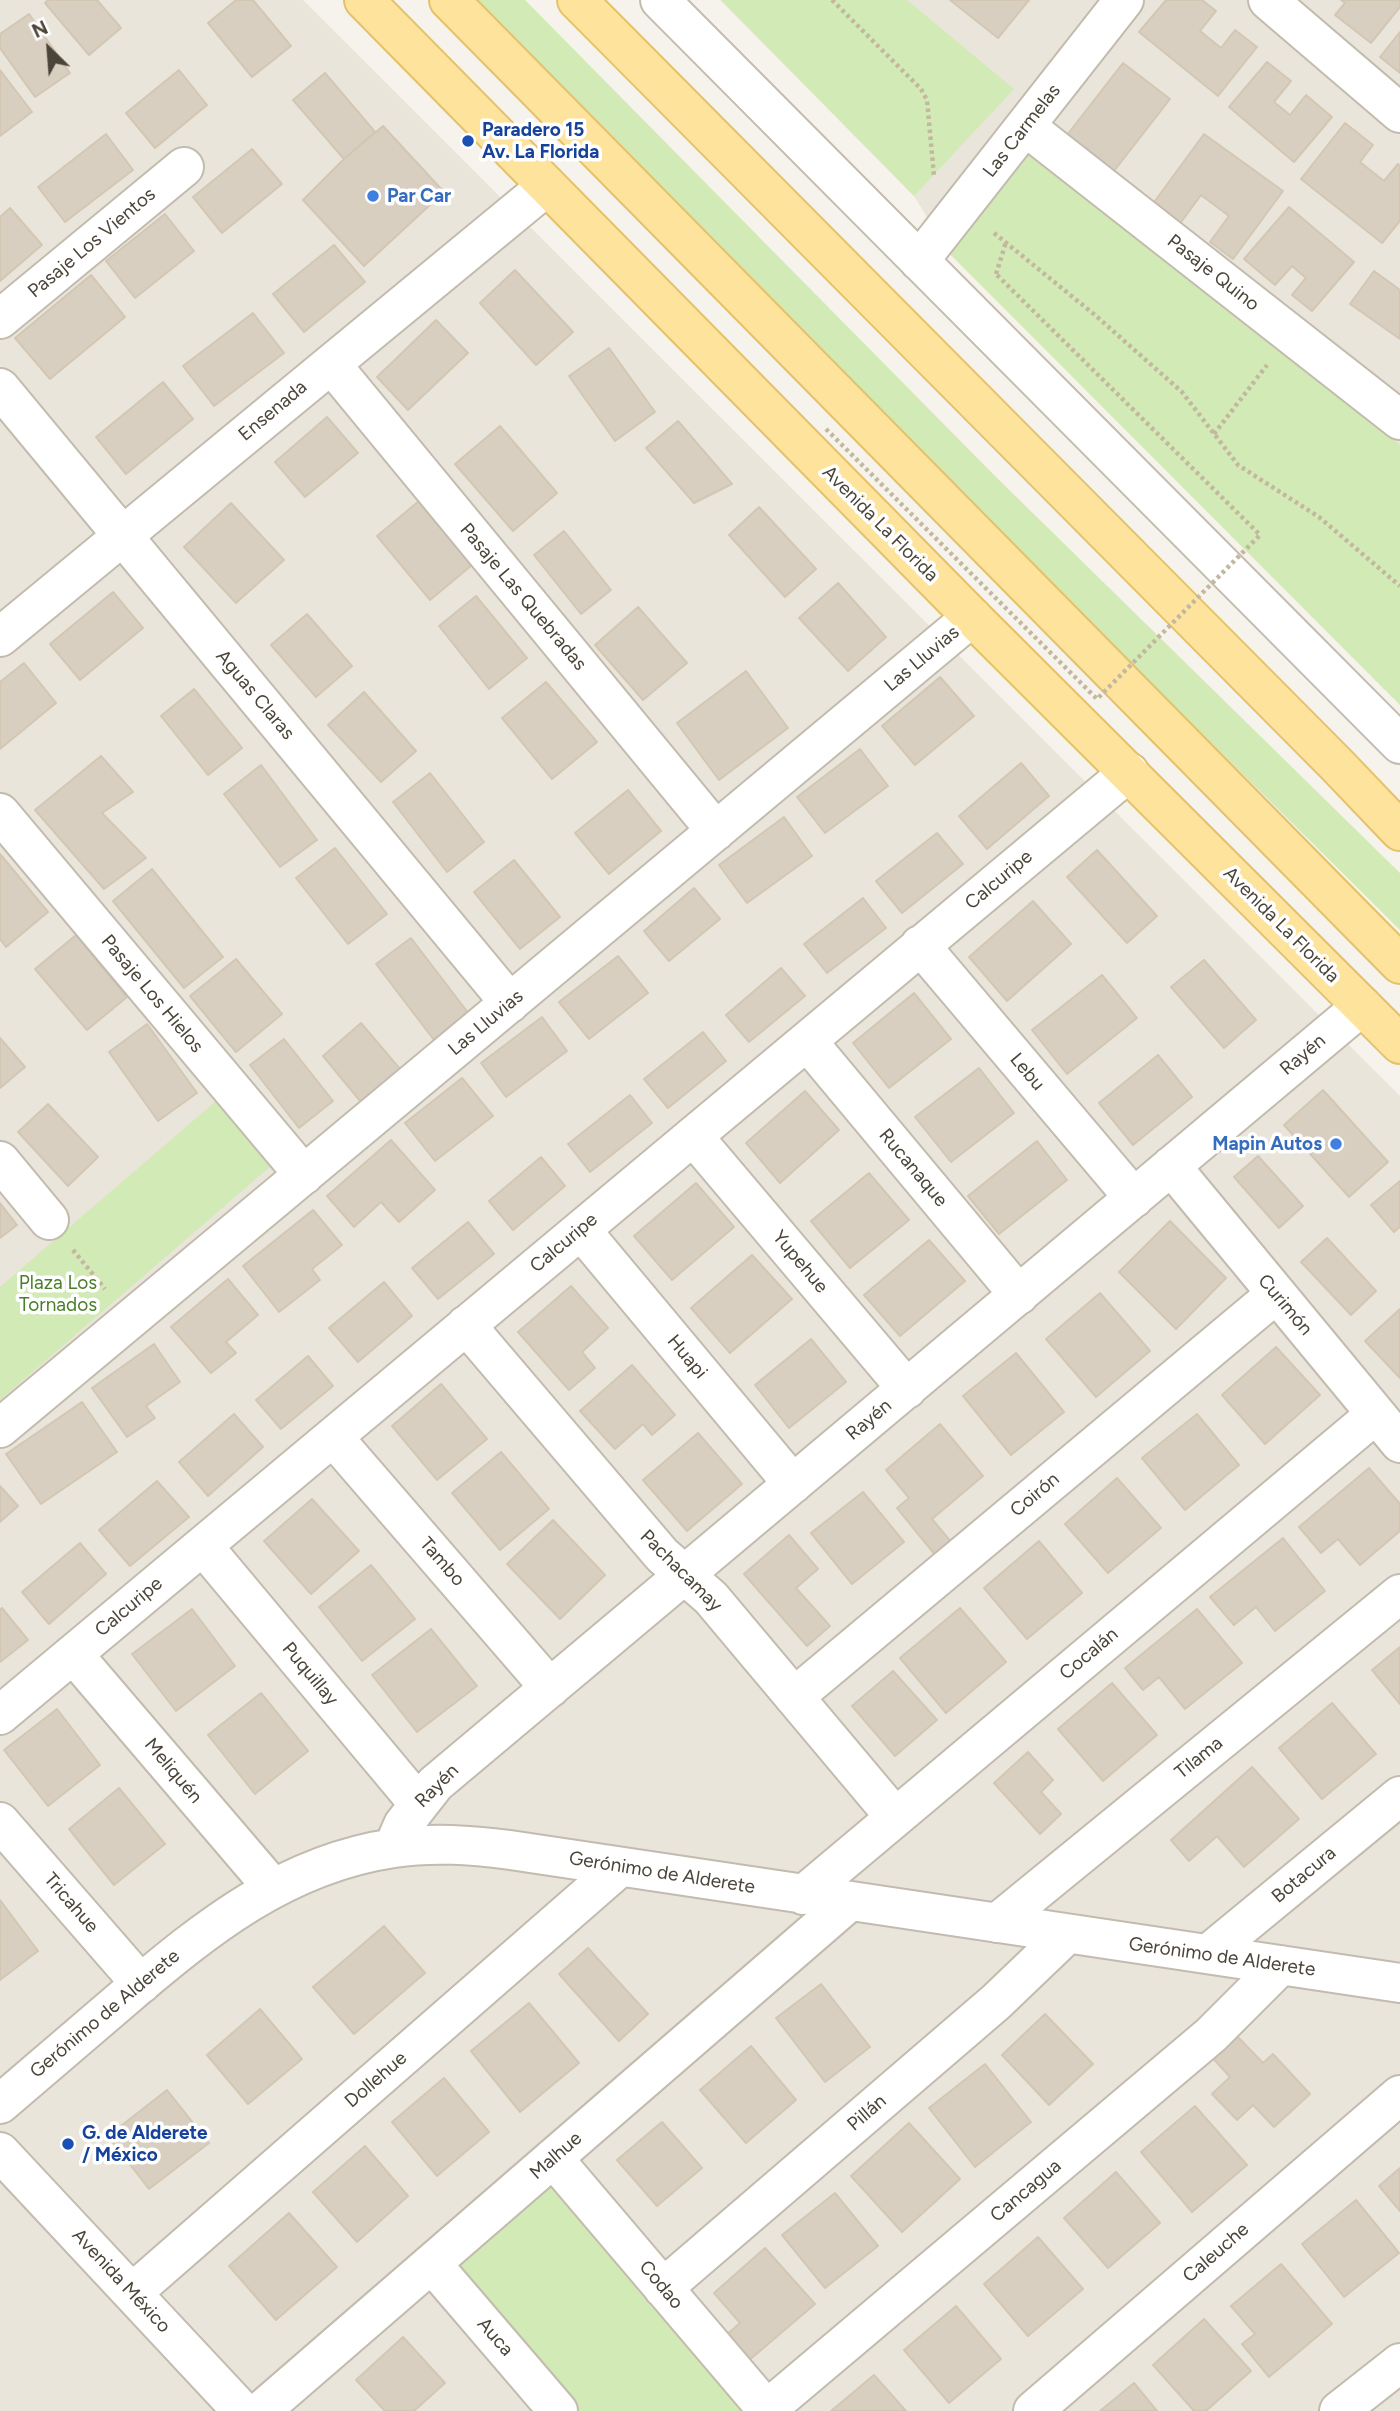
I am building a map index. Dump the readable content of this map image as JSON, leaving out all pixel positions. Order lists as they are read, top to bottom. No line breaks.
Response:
{"streets":{"main road":["Avenida La Florida"],"street":["Las Carmelas","Pasaje Los Vientos","Pasaje Quino","Ensenada","Pasaje Las Quebradas","Las Lluvias","Aguas Claras","Calcuripe","Pasaje Los Hielos","Rayén","Lebu","Rucanaque","Yupehue","Curimón","Huapi","Coirón","Tambo","Pachacamay","Cocalán","Puquillay","Tilama","Meliquén","Gerónimo de Alderete","Botacura","Tricahue","Dollehue","Pillán","Malhue","Cancagua","Caleuche","Avenida México","Codao","Auca"]},"crossings":[["Las Carmelas","Pasaje Quino"],["Ensenada","Avenida La Florida"],["Ensenada","Pasaje Las Quebradas"],["Ensenada","Aguas Claras"],["Avenida La Florida","Las Lluvias"],["Avenida La Florida","Calcuripe"],["Avenida La Florida","Rayén"],["Pasaje Las Quebradas","Las Lluvias"],["Las Lluvias","Aguas Claras"],["Las Lluvias","Pasaje Los Hielos"],["Calcuripe","Lebu"],["Calcuripe","Rucanaque"],["Calcuripe","Yupehue"],["Calcuripe","Huapi"],["Calcuripe","Tambo"],["Calcuripe","Pachacamay"],["Calcuripe","Puquillay"],["Calcuripe","Meliquén"],["Rayén","Lebu"],["Rayén","Rucanaque"],["Rayén","Yupehue"],["Rayén","Curimón"],["Rayén","Huapi"],["Rayén","Tambo"],["Rayén","Pachacamay"],["Rayén","Puquillay"],["Rayén","Gerónimo de Alderete"],["Curimón","Coirón"],["Curimón","Cocalán"],["Coirón","Pachacamay"],["Pachacamay","Cocalán"],["Cocalán","Gerónimo de Alderete"],["Tilama","Gerónimo de Alderete"],["Meliquén","Gerónimo de Alderete"],["Gerónimo de Alderete","Botacura"],["Gerónimo de Alderete","Tricahue"],["Gerónimo de Alderete","Dollehue"],["Gerónimo de Alderete","Pillán"],["Gerónimo de Alderete","Malhue"],["Gerónimo de Alderete","Cancagua"],["Dollehue","Avenida México"],["Pillán","Codao"],["Malhue","Codao"],["Malhue","Auca"],["Cancagua","Codao"]],"parks":["Plaza Los Tornados"],"places":["Paradero 15 Av. La Florida","Par Car","Mapin Autos","G. de Alderete / México"],"north":"top left"}
